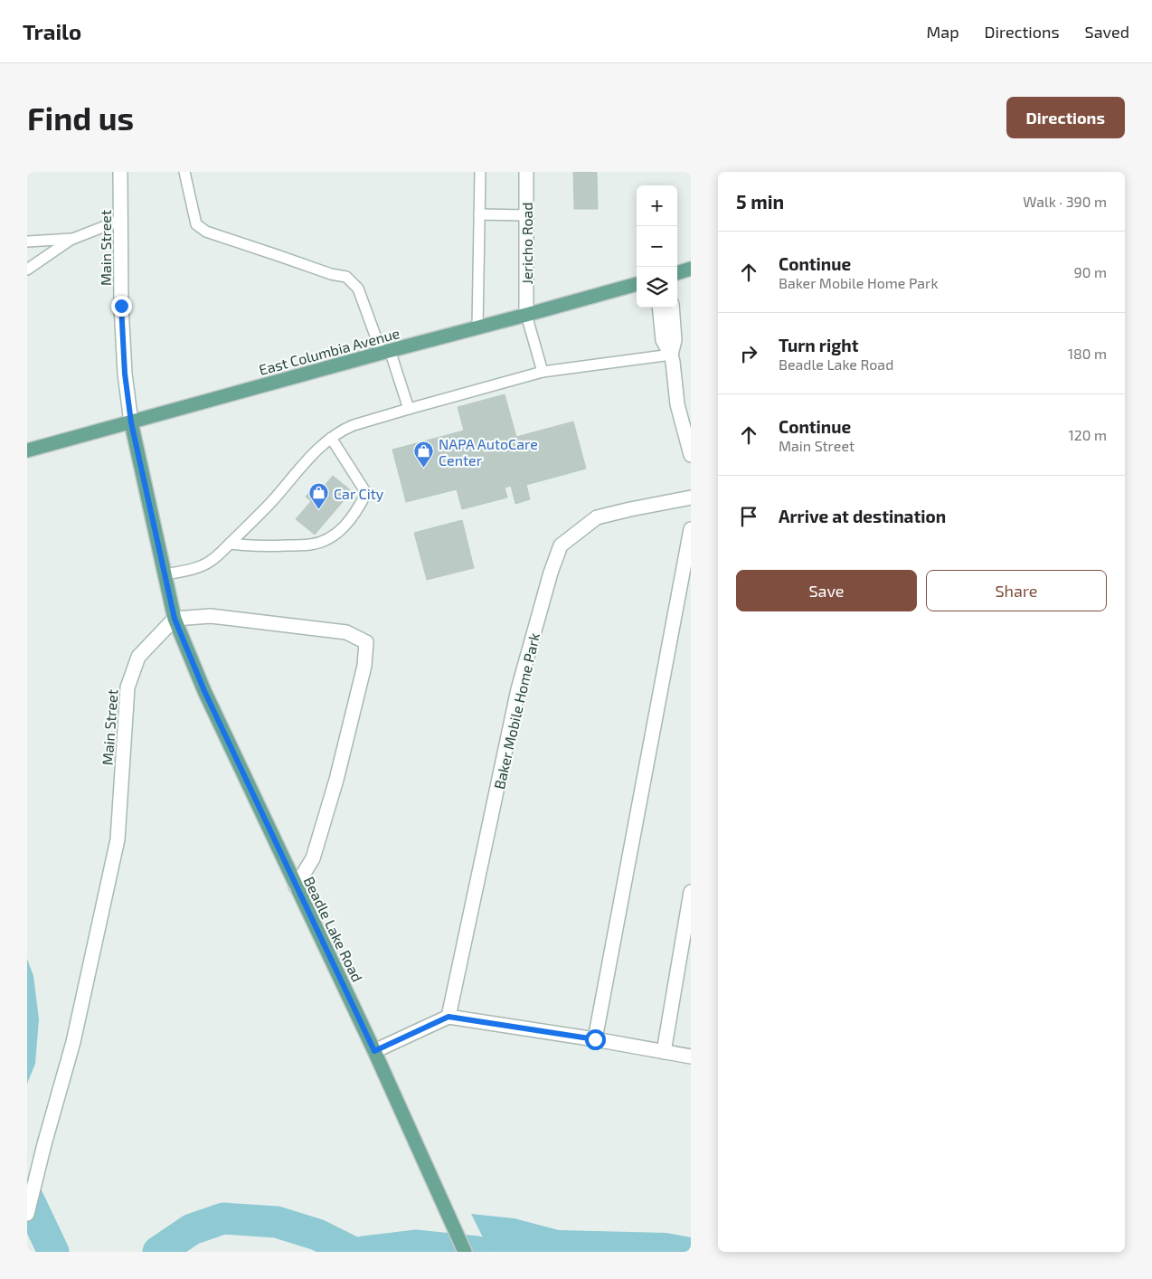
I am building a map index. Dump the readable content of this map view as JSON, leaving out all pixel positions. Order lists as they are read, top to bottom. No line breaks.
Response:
{"streets":{"main road":["Main Street","East Columbia Avenue","Beadle Lake Road"],"street":["Jericho Road","Baker Mobile Home Park"]},"crossings":[["Jericho Road","East Columbia Avenue"],["Main Street","East Columbia Avenue"],["Main Street","Beadle Lake Road"]],"places":{"shop":["NAPA AutoCare Center","Car City"]},"page":{"header":"Trailo","nav":["Map","Directions","Saved"],"buttons":["Directions",["Save","Share"]],"title":"Find us","heading":["5 min","Walk · 390 m"],"map_buttons":["+","−"],"list":[["Continue","Baker Mobile Home Park","90 m"],["Turn right","Beadle Lake Road","180 m"],["Continue","Main Street","120 m"],"Arrive at destination"]}}
